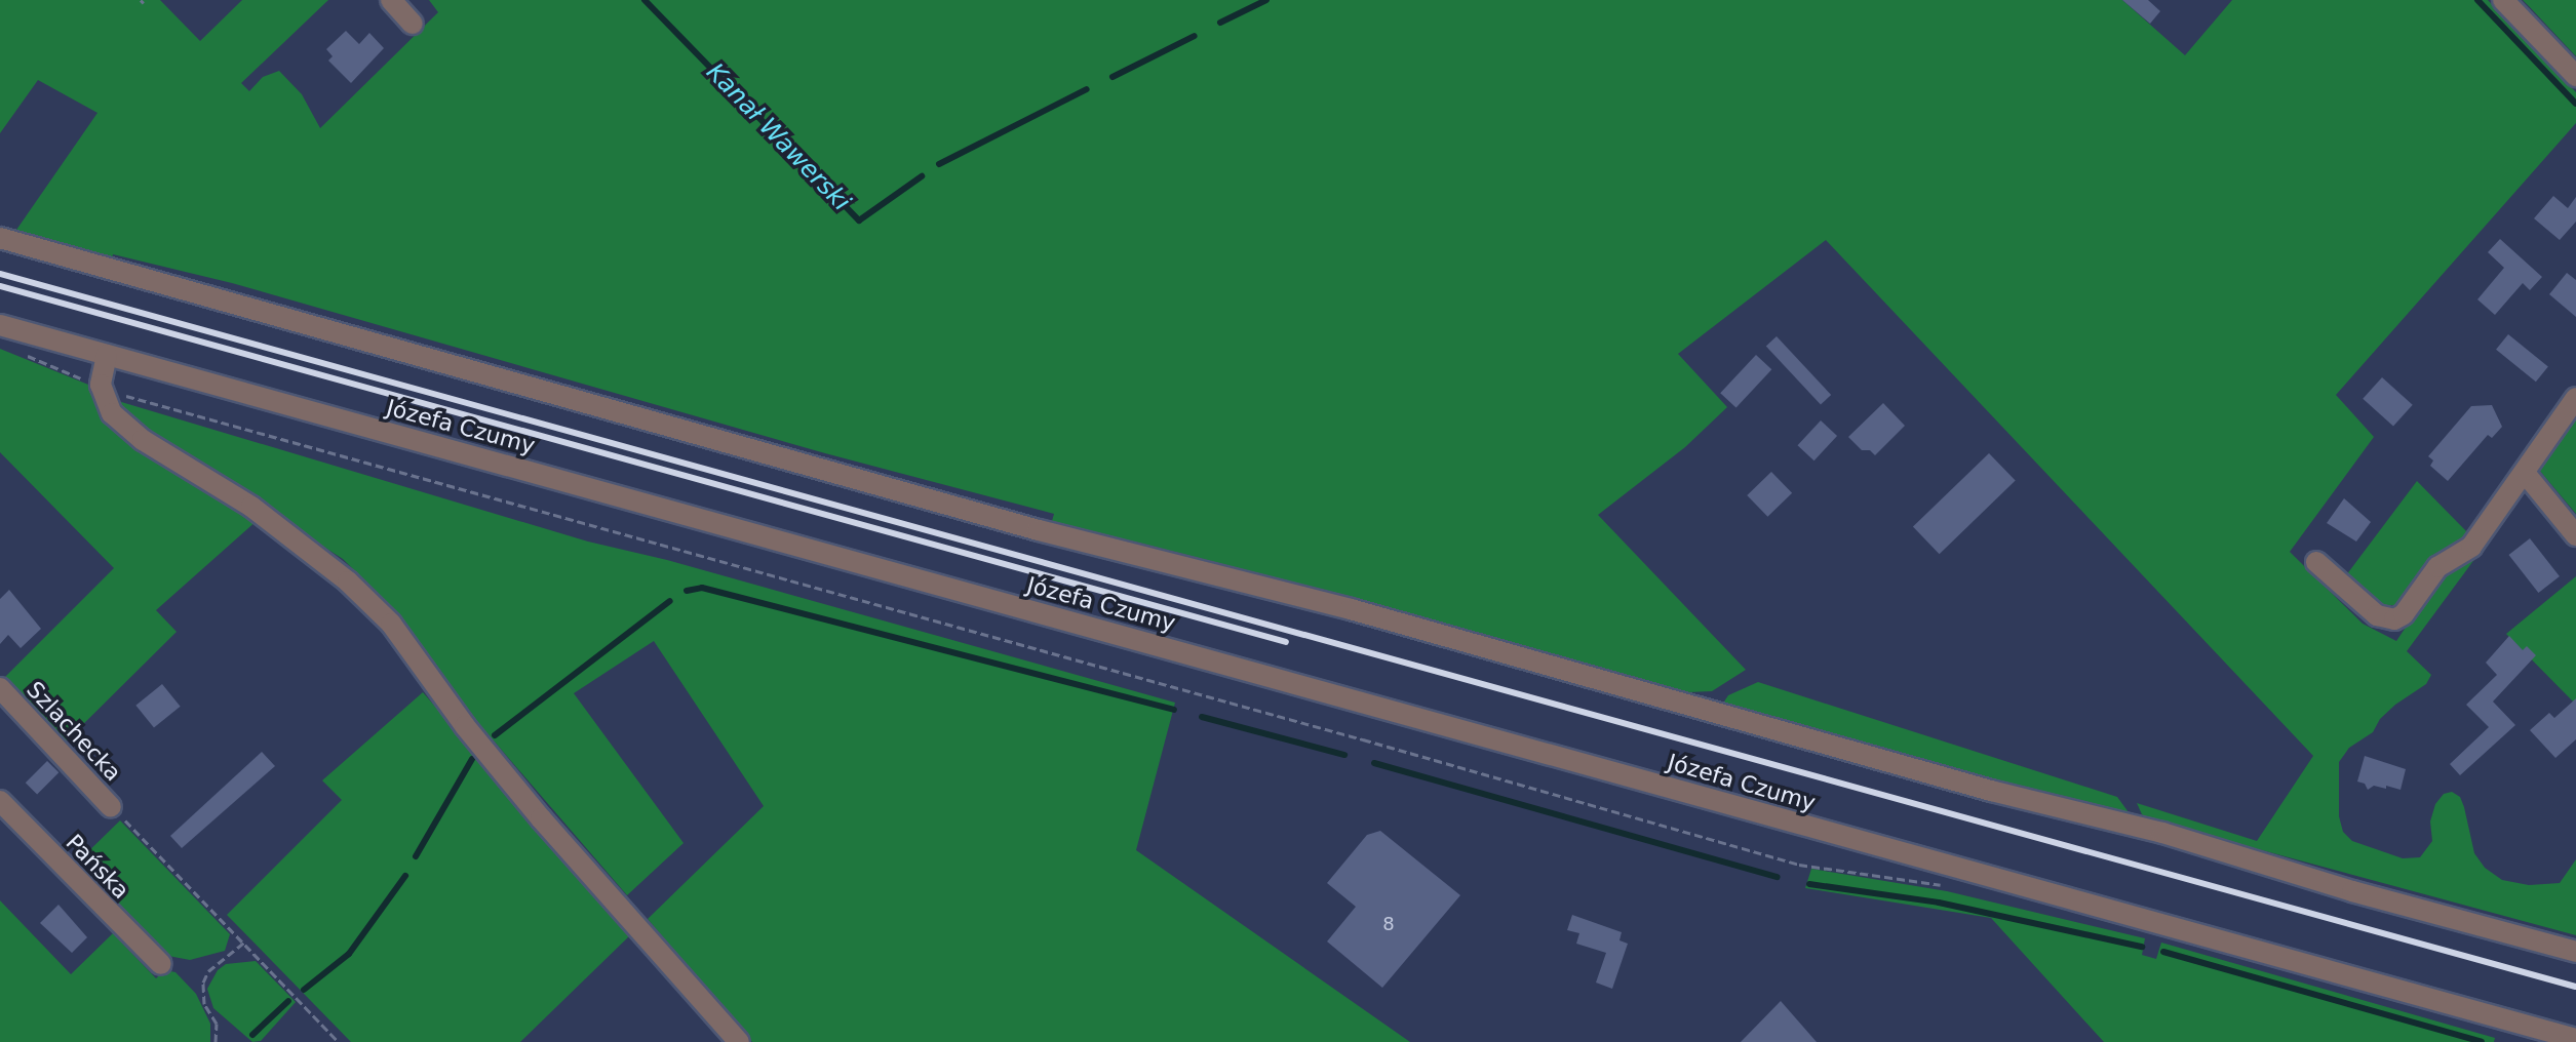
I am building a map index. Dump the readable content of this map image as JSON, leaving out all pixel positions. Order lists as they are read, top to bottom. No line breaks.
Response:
{"streets":{"street":["Józefa Czumy","Szlachecka","Pańska"]},"water":["Kanał Wawerski"],"house_numbers":["8"]}
